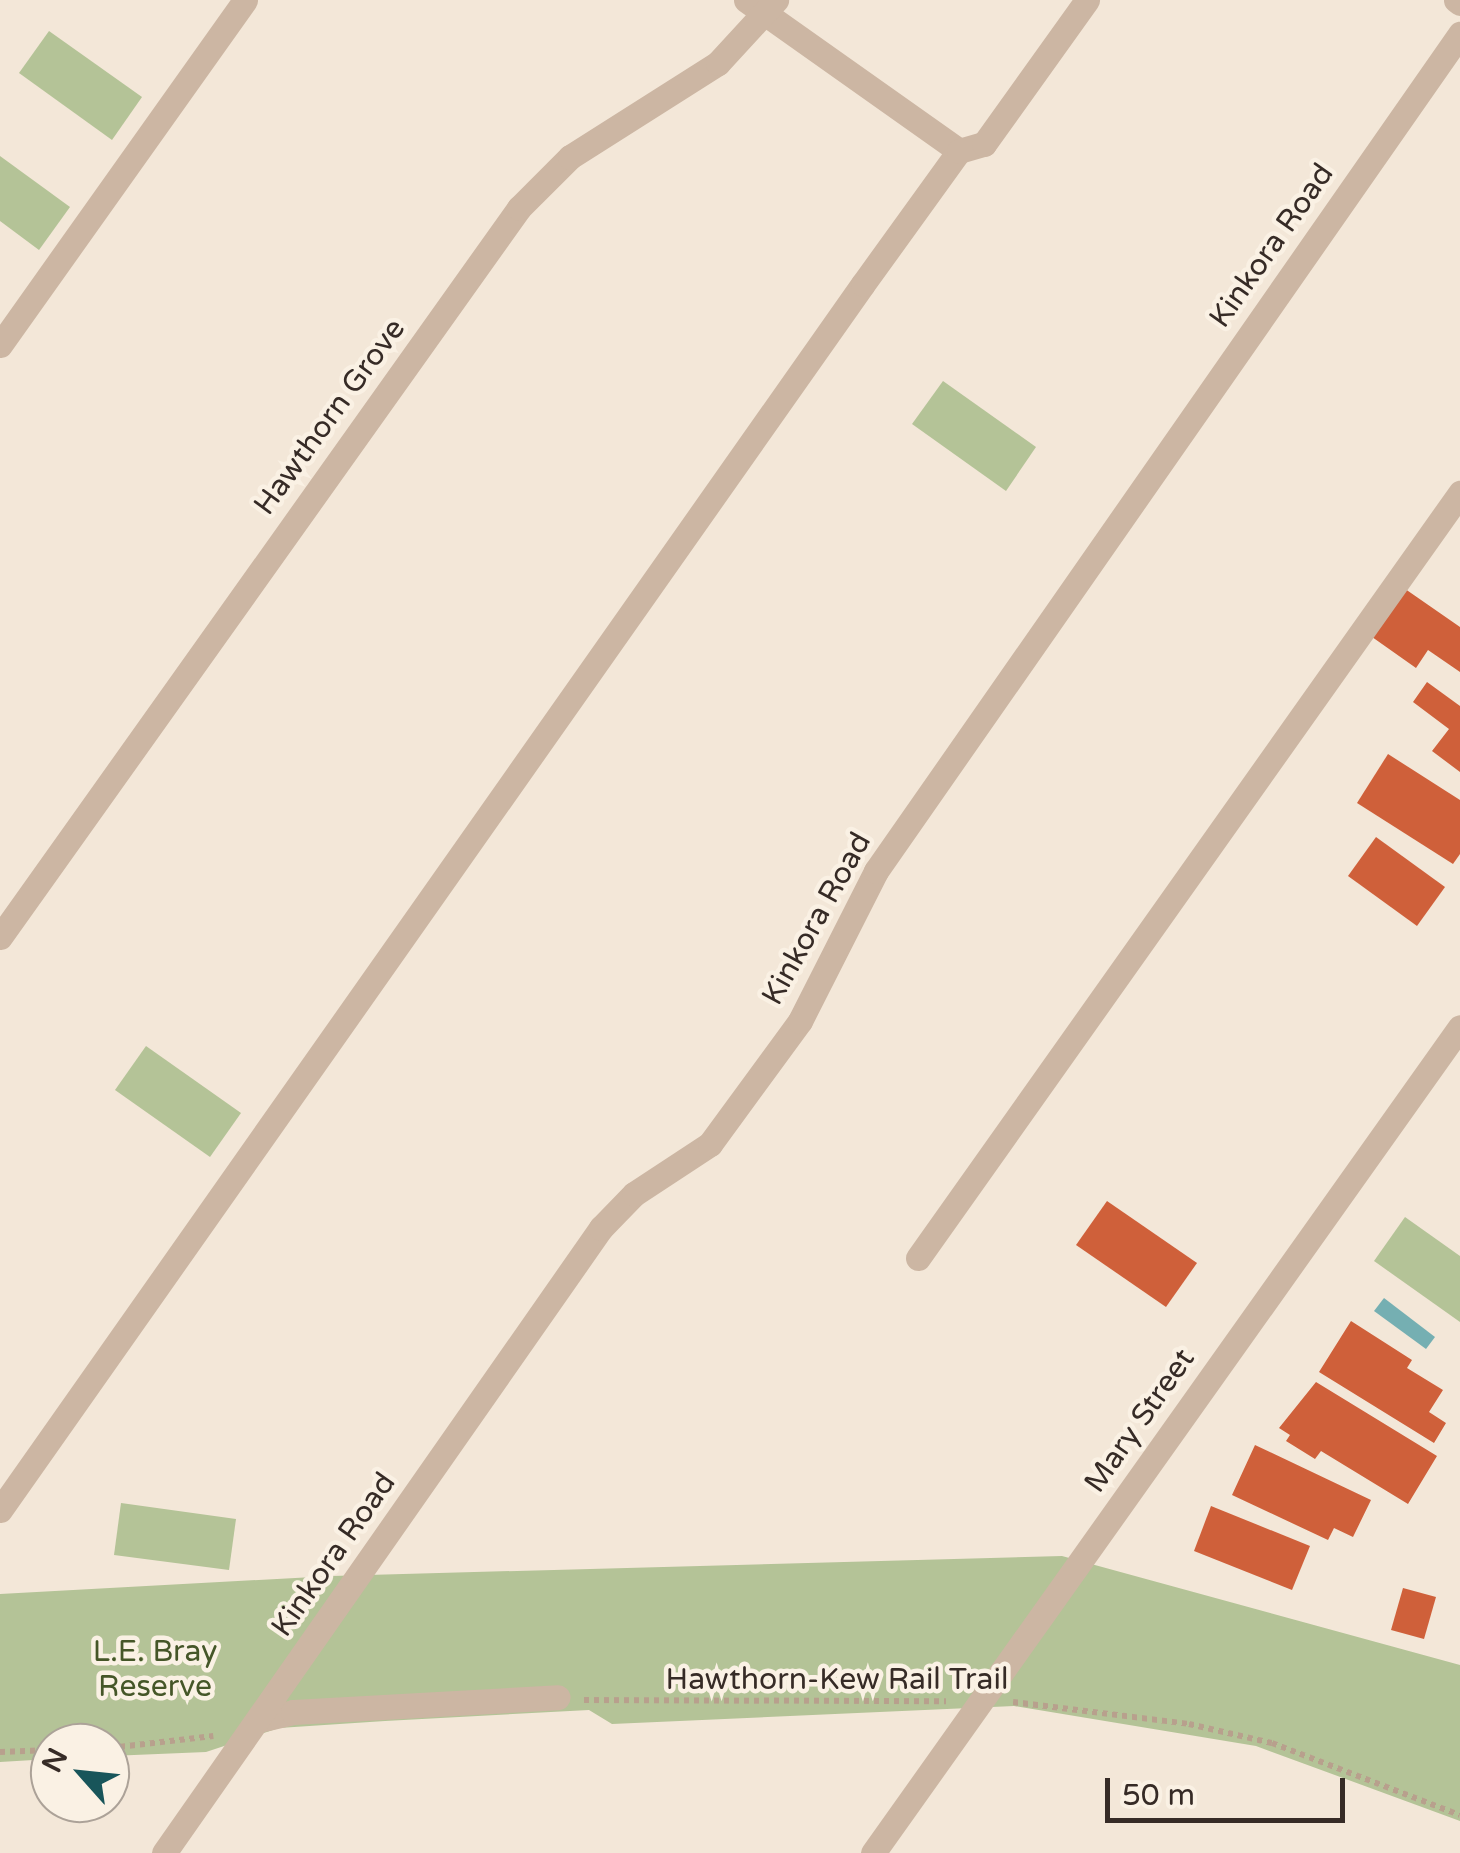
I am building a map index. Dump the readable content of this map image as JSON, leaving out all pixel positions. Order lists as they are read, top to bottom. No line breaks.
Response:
{"streets":{"street":["Kinkora Road","Hawthorn Grove","Mary Street"],"path":["Hawthorn-Kew Rail Trail"]},"crossings":[["Mary Street","Hawthorn-Kew Rail Trail"]],"parks":["L.E. Bray Reserve"],"scale_bar":"50 m","north":"top left"}
